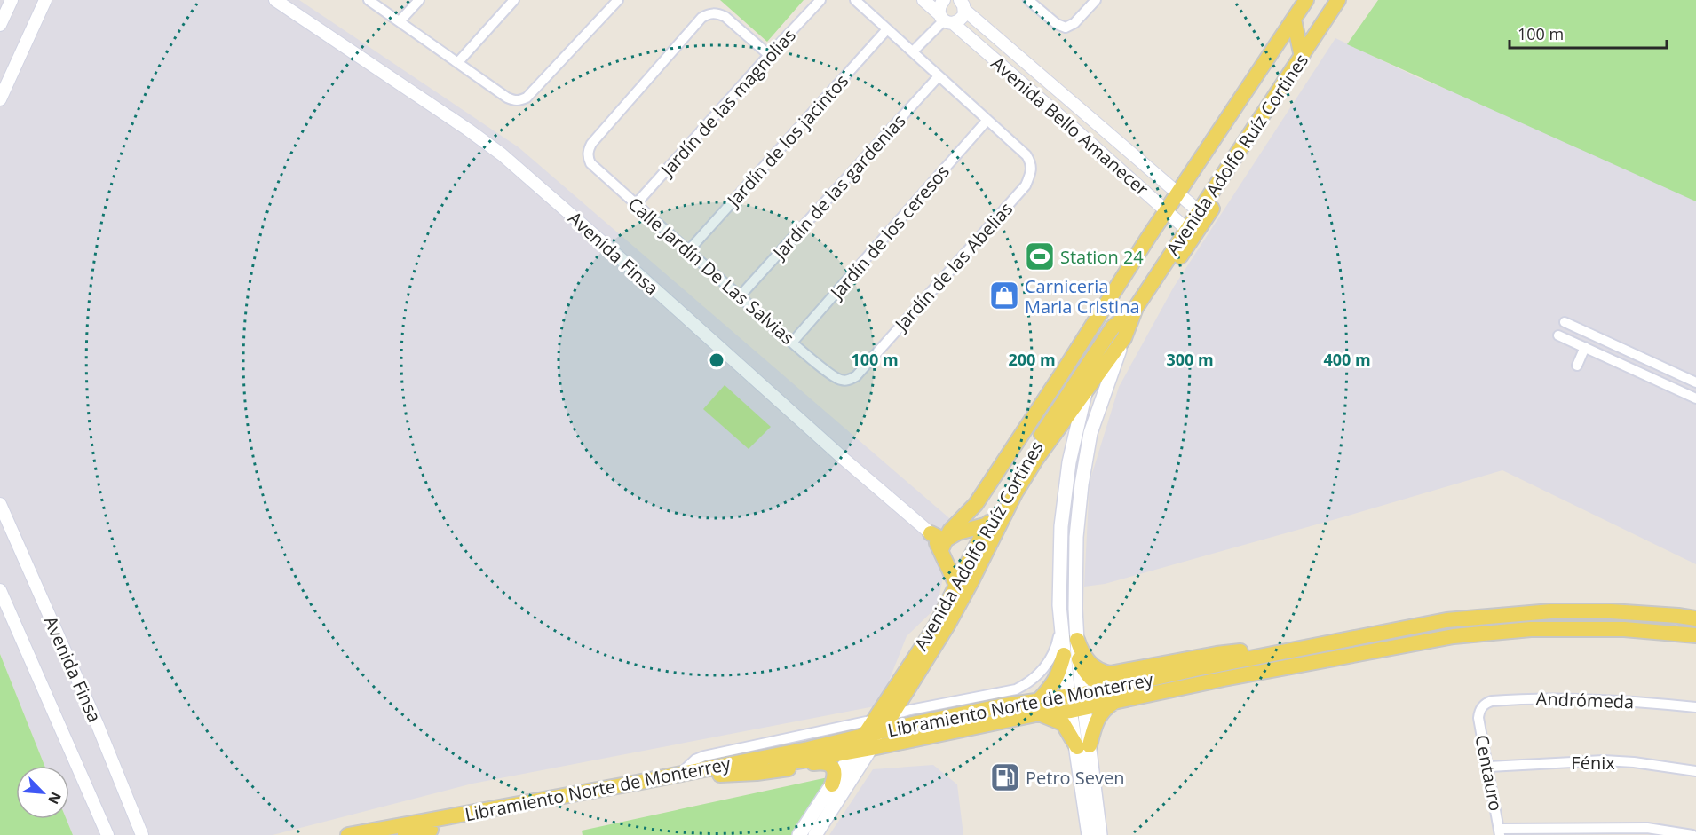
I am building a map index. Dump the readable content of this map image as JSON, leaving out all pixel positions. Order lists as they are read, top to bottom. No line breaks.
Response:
{"streets":{"main road":["Avenida Adolfo Ruíz Cortines","Libramiento Norte de Monterrey"],"street":["Jardín de las magnolias","Avenida Bello Amanecer","Jardín de los jacintos","Jardín de las gardenias","Jardín de los ceresos","Avenida Finsa","Jardín de las Abelias","Calle Jardín De Las Salvias","Andrómeda","Fénix","Centauro"]},"crossings":[["Jardín de las magnolias","Calle Jardín De Las Salvias"],["Avenida Bello Amanecer","Avenida Adolfo Ruíz Cortines"],["Jardín de los jacintos","Calle Jardín De Las Salvias"],["Avenida Adolfo Ruíz Cortines","Libramiento Norte de Monterrey"],["Jardín de las gardenias","Calle Jardín De Las Salvias"],["Jardín de los ceresos","Jardín de las Abelias"],["Jardín de los ceresos","Calle Jardín De Las Salvias"],["Jardín de las Abelias","Calle Jardín De Las Salvias"],["Andrómeda","Centauro"],["Fénix","Centauro"]],"places":{"sports":["Station 24"],"shop":["Carniceria Maria Cristina"],"fuel station":["Petro Seven"]},"scale_bar":"100 m","north":"bottom right","rings":["100 m","200 m","300 m","400 m"]}
